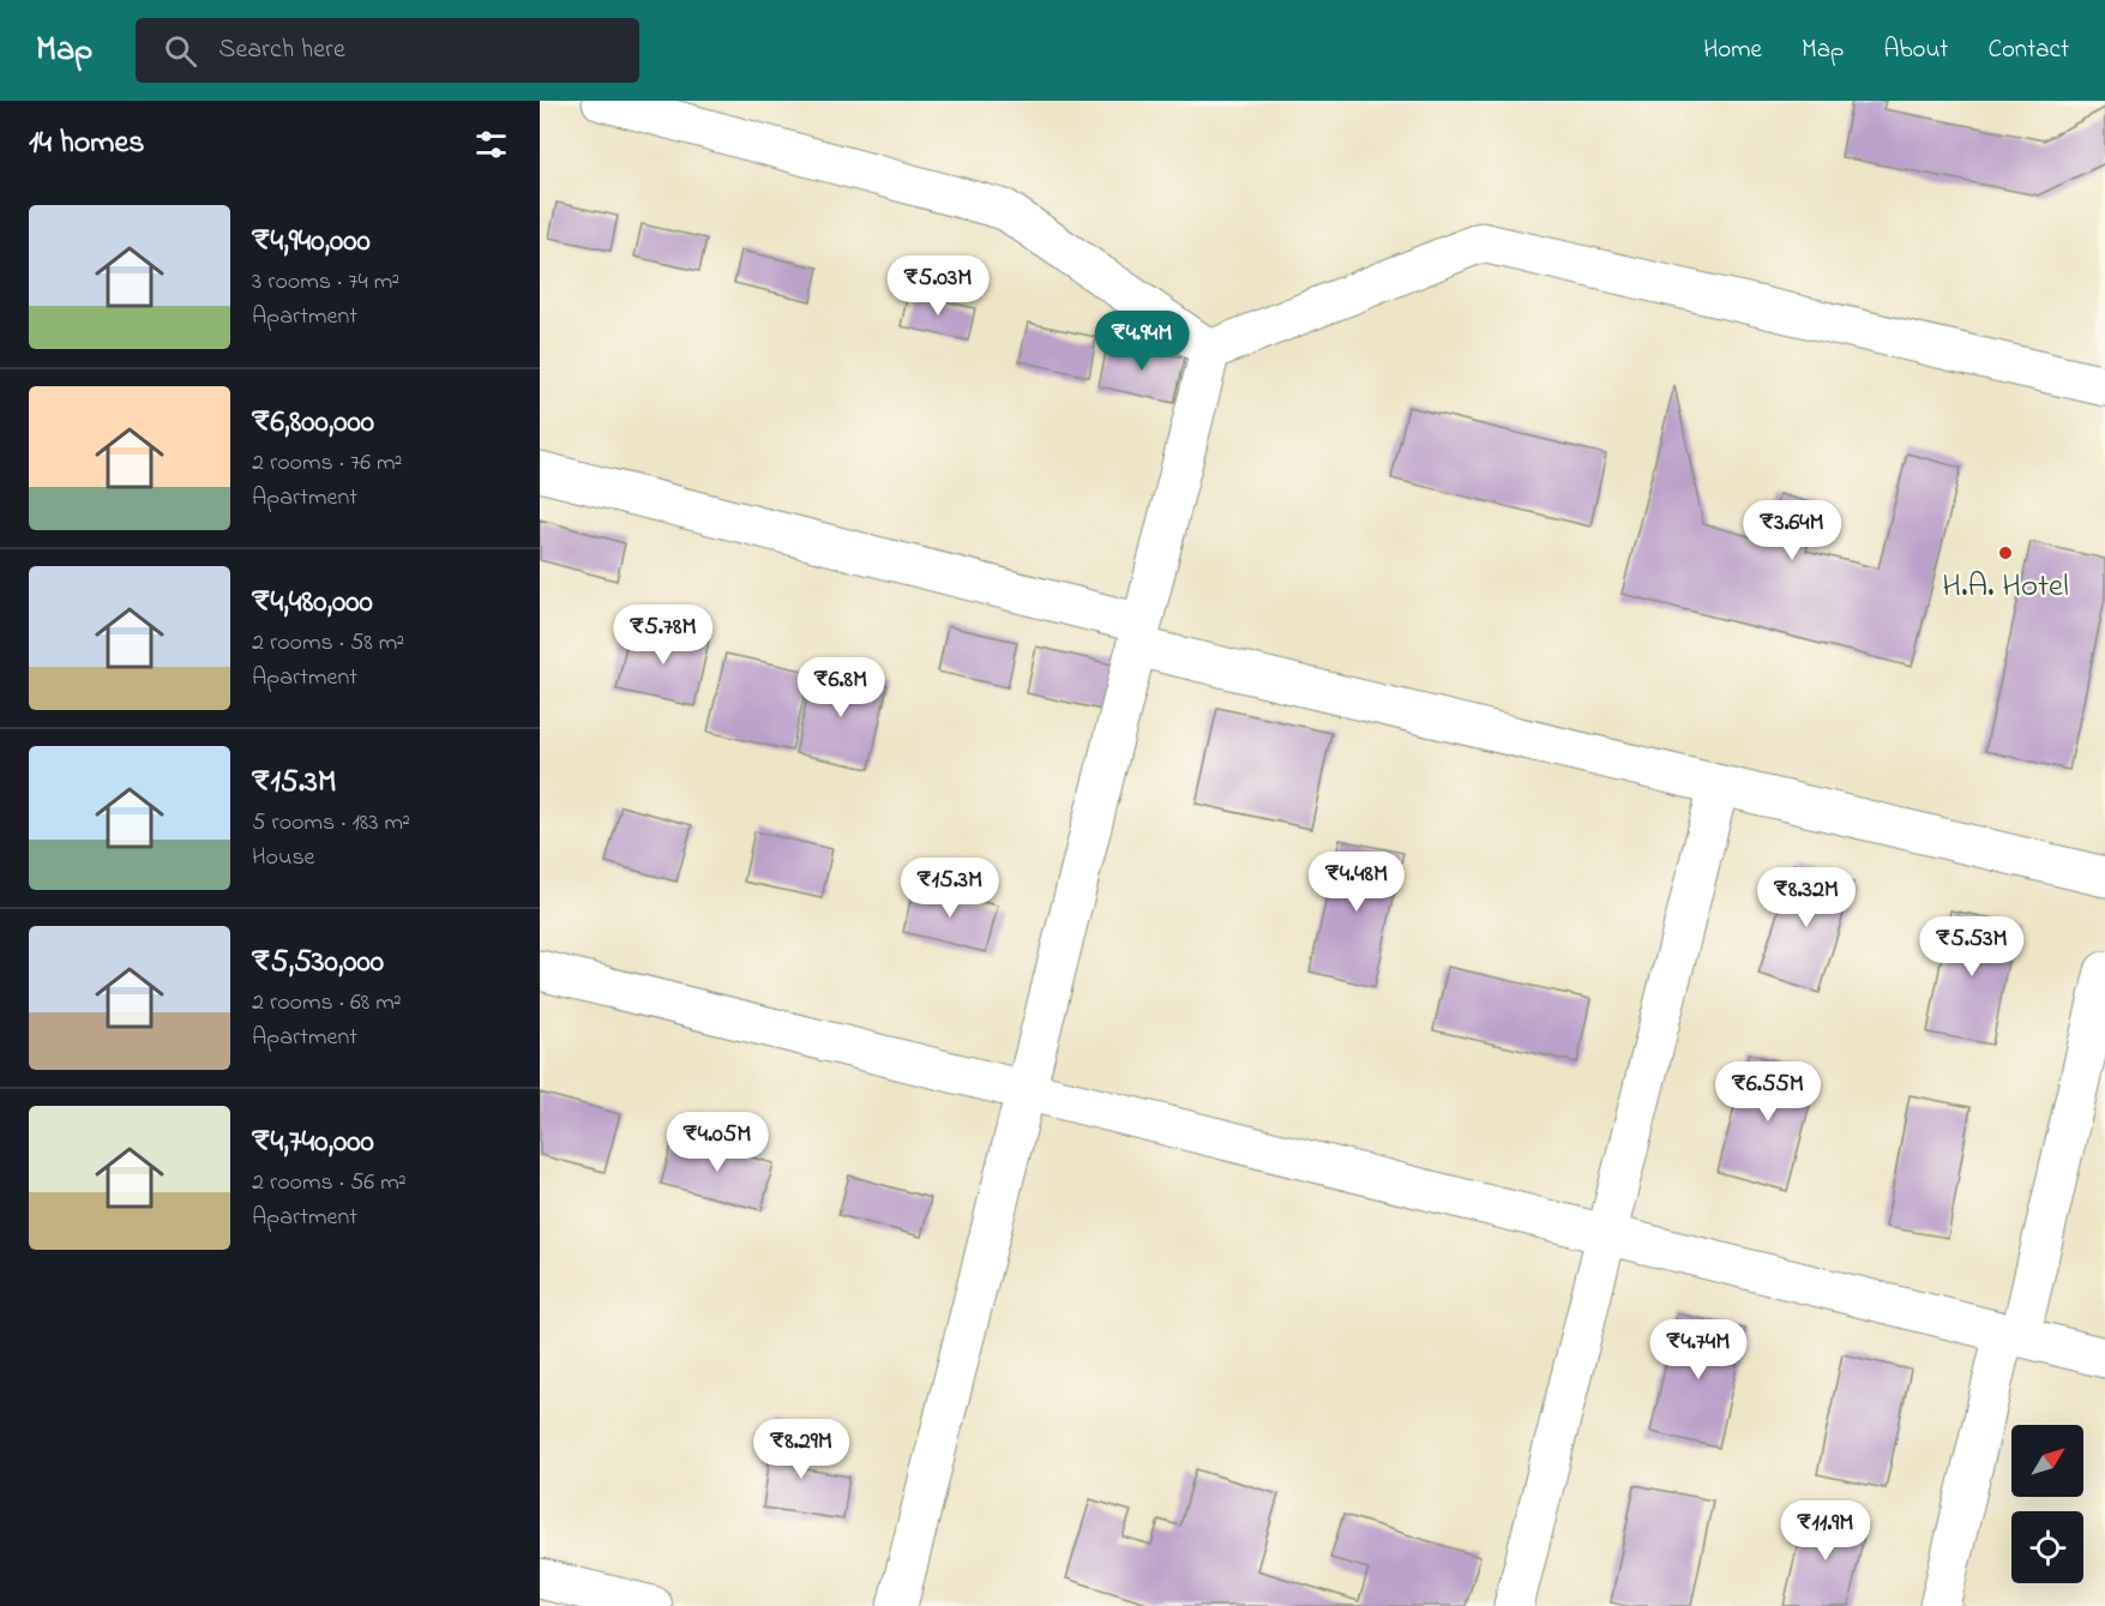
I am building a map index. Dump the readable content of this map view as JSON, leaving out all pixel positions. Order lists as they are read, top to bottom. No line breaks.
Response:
{"places":["H.A. Hotel"],"north":"top right","page":{"header":"Map","search":"Search here","nav":["Home","Map","About","Contact"],"heading":"14 homes","list":[{"name":"₹4,940,000","note":"3 rooms · 74 m² · Apartment"},{"name":"₹6,800,000","note":"2 rooms · 76 m² · Apartment"},{"name":"₹4,480,000","note":"2 rooms · 58 m² · Apartment"},{"name":"₹15.3M","note":"5 rooms · 183 m² · House"},{"name":"₹5,530,000","note":"2 rooms · 68 m² · Apartment"},{"name":"₹4,740,000","note":"2 rooms · 56 m² · Apartment"}],"price":["₹5.03M","₹4.94M","₹3.64M","₹5.78M","₹6.8M","₹4.48M","₹15.3M","₹8.32M","₹5.53M","₹6.55M","₹4.05M","₹4.74M","₹8.29M","₹11.9M"]}}
